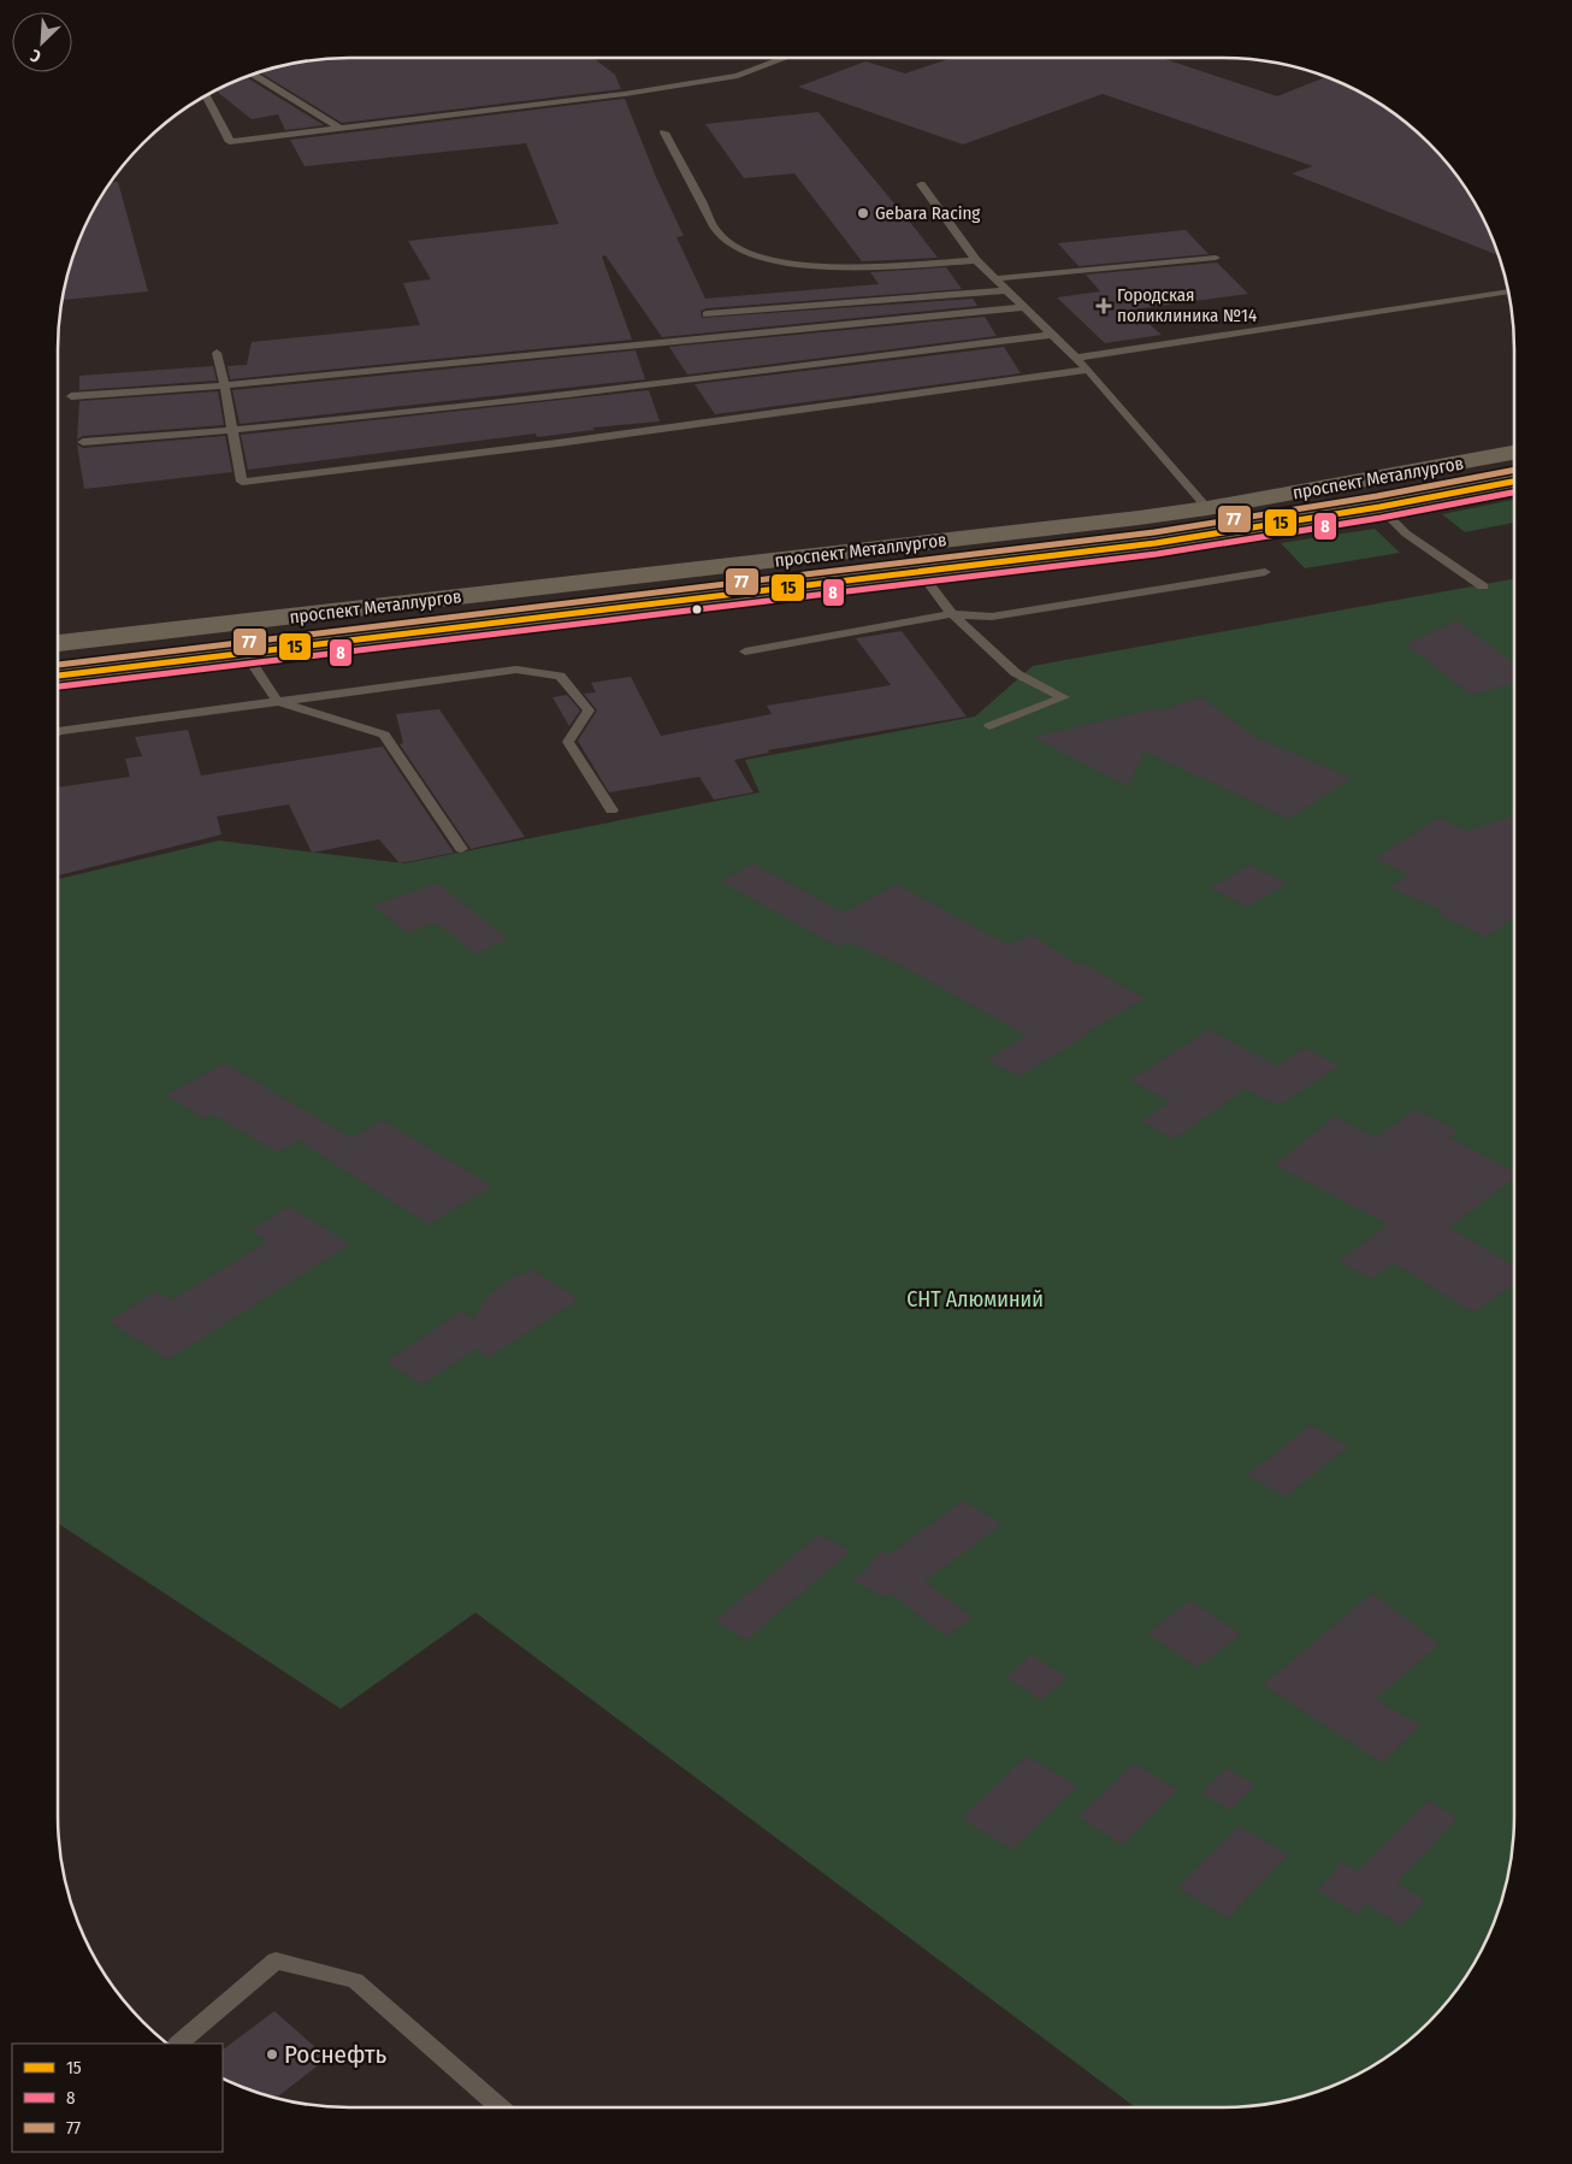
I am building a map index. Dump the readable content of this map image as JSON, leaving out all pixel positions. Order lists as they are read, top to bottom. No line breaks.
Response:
{"streets":{"main road":["проспект Металлургов"]},"parks":["СНТ Алюминий"],"places":{"other":["Gebara Racing","Роснефть"],"health":["Городская поликлиника №14"]},"lines":["transit line 77","transit line 15","transit line 8"],"legend":["15","8","77"],"north":"bottom left"}
